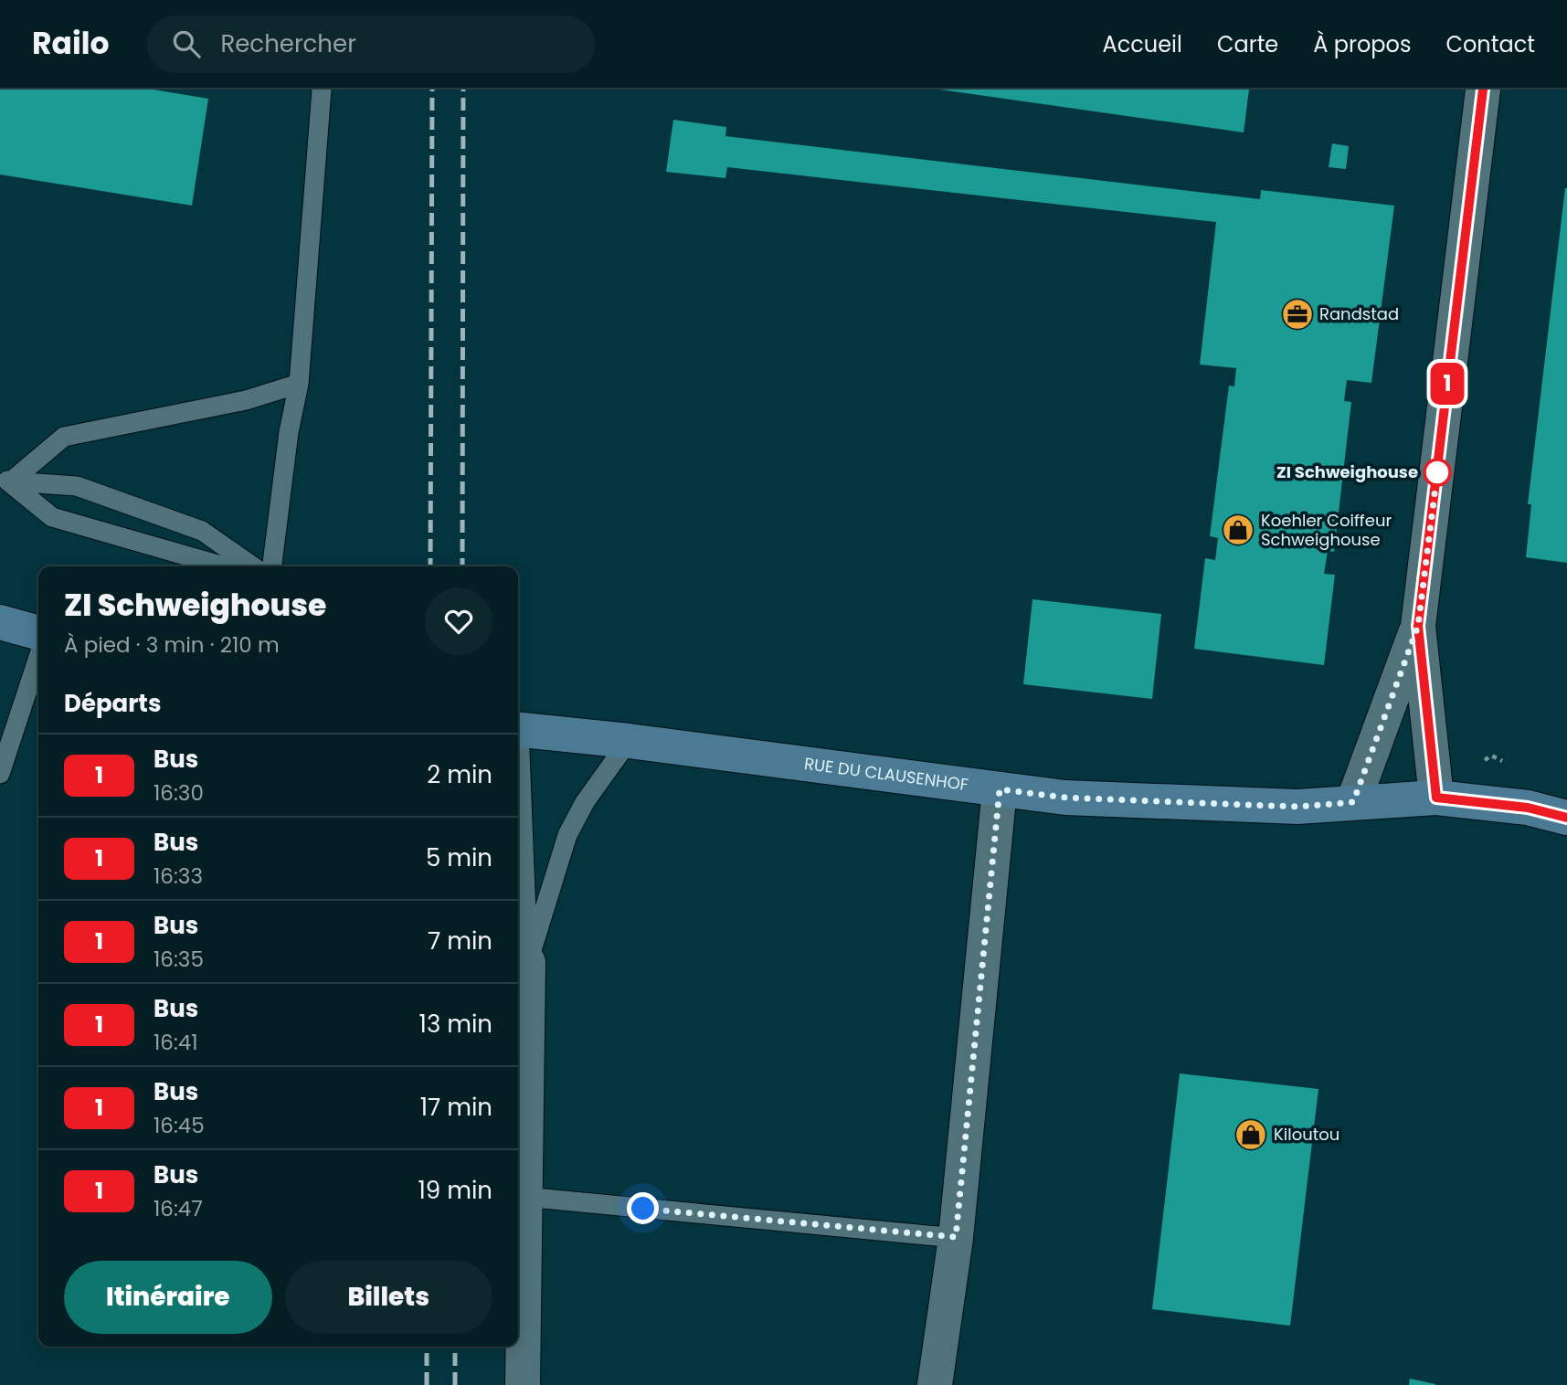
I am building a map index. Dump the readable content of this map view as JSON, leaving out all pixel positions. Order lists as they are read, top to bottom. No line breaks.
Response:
{"streets":{"street":["RUE DU CLAUSENHOF"]},"places":{"office":["Randstad"],"other":["ZI Schweighouse"],"shop":["Koehler Coiffeur Schweighouse","Kiloutou"]},"lines":["bus line 1"],"page":{"header":"Railo","search":"Rechercher","nav":["Accueil","Carte","À propos","Contact"],"on_map":"1","heading":[["ZI Schweighouse","À pied · 3 min · 210 m"],"Départs"],"list":[{"mark":"1","name":"Bus","note":"16:30","value":"2 min"},{"mark":"1","name":"Bus","note":"16:33","value":"5 min"},{"mark":"1","name":"Bus","note":"16:35","value":"7 min"},{"mark":"1","name":"Bus","note":"16:41","value":"13 min"},{"mark":"1","name":"Bus","note":"16:45","value":"17 min"},{"mark":"1","name":"Bus","note":"16:47","value":"19 min"}],"buttons":["Itinéraire","Billets"]}}
